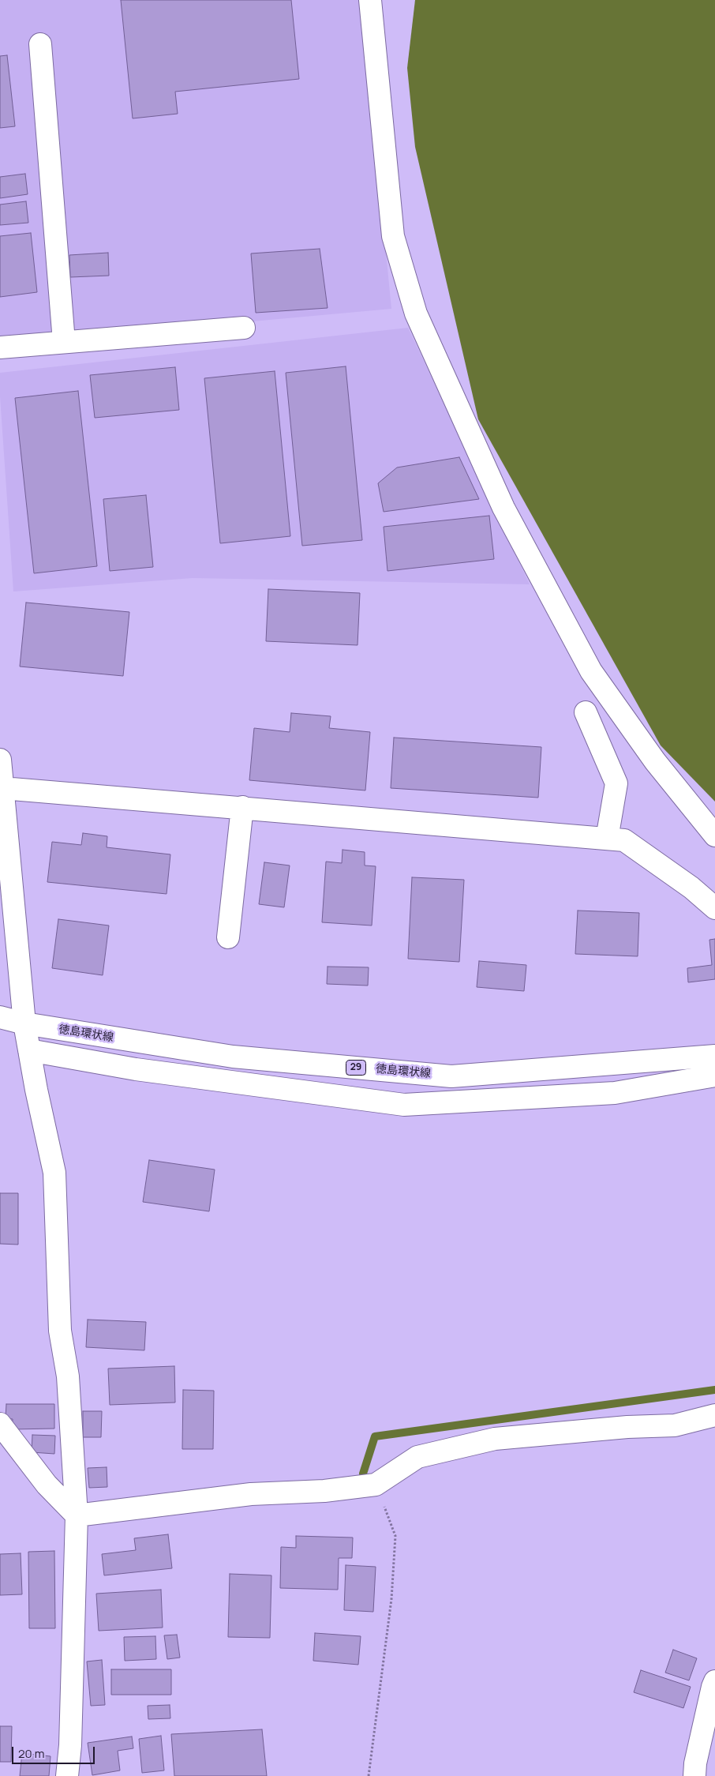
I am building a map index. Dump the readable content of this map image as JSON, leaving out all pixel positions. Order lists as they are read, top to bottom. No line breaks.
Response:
{"streets":{"street":["徳島環状線","29"]},"scale_bar":"20 m"}
